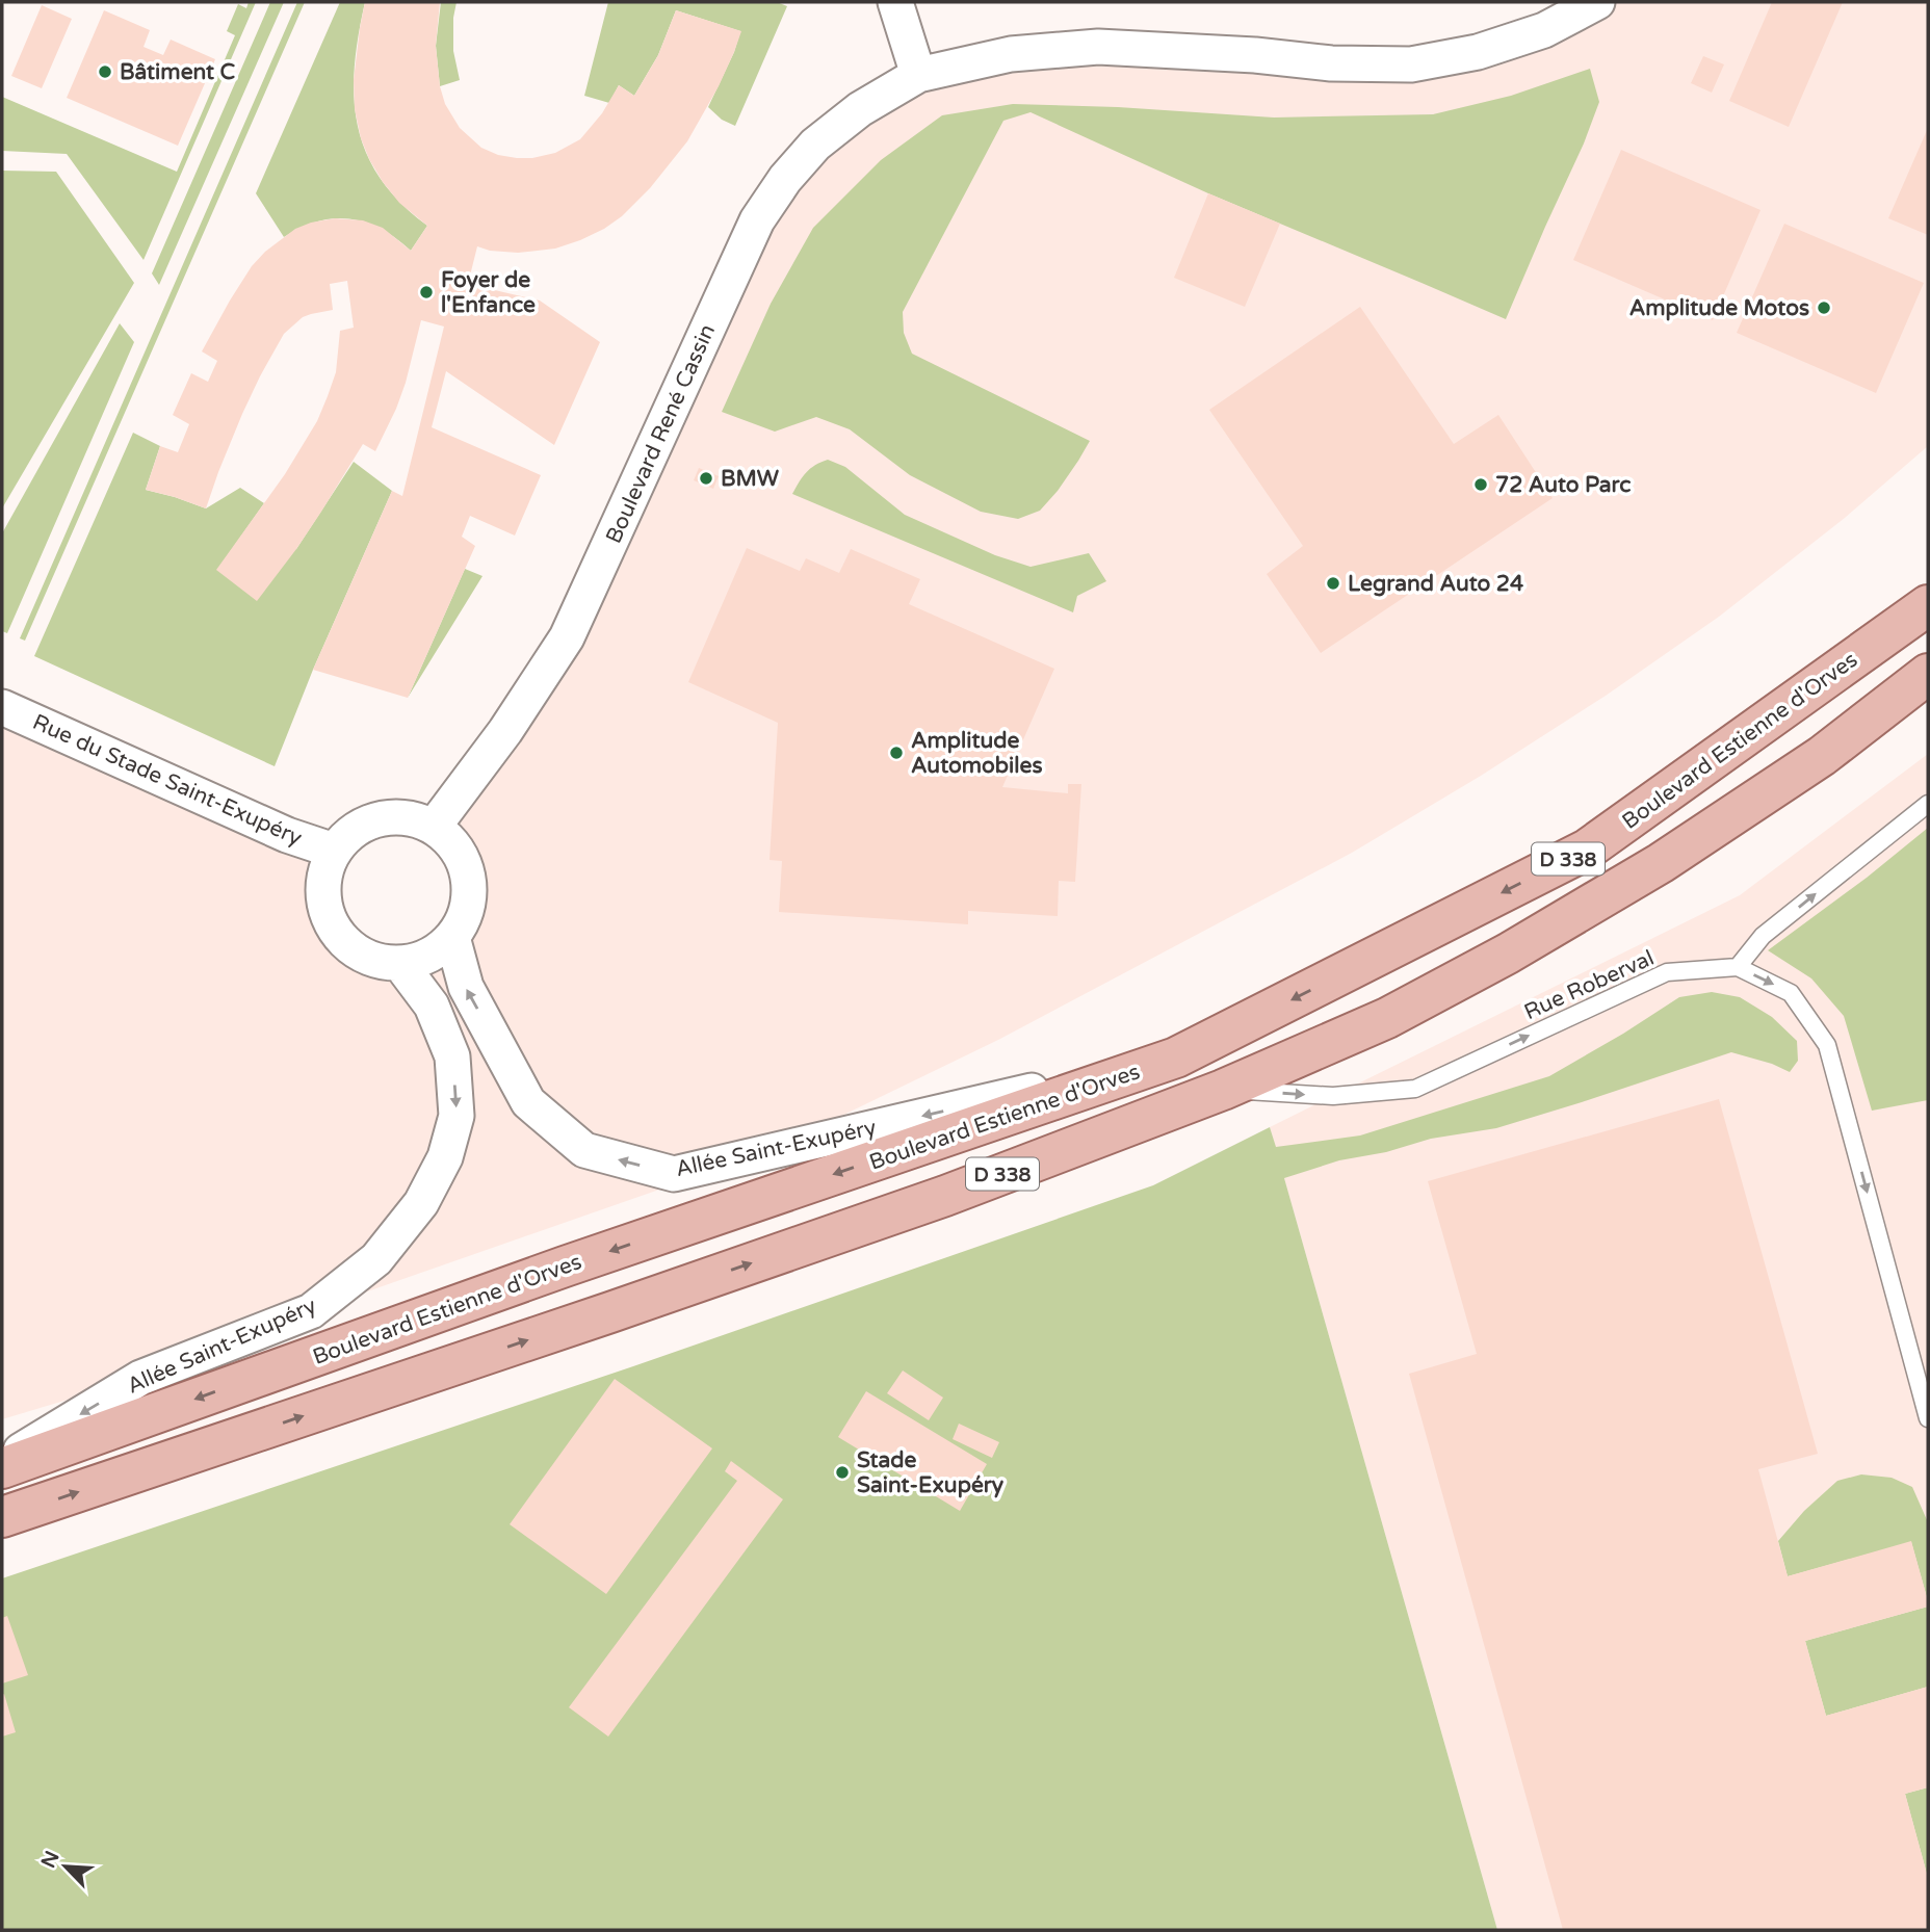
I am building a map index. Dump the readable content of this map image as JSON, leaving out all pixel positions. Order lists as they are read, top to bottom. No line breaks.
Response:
{"streets":{"main road":["Boulevard Estienne d'Orves","D 338"],"street":["Boulevard René Cassin","Rue du Stade Saint-Exupéry","Allée Saint-Exupéry"],"lane":["Rue Roberval"]},"crossings":[["Boulevard René Cassin","Rue du Stade Saint-Exupéry"],["Boulevard René Cassin","Allée Saint-Exupéry"],["Boulevard Estienne d'Orves","Allée Saint-Exupéry"],["Rue du Stade Saint-Exupéry","Allée Saint-Exupéry"],["D 338","Rue Roberval"]],"one_way":["Rue Roberval"],"places":["Bâtiment C","Foyer de l'Enfance","Amplitude Motos","BMW","72 Auto Parc","Legrand Auto 24","Amplitude Automobiles","Stade Saint-Exupéry"],"north":"top left"}
